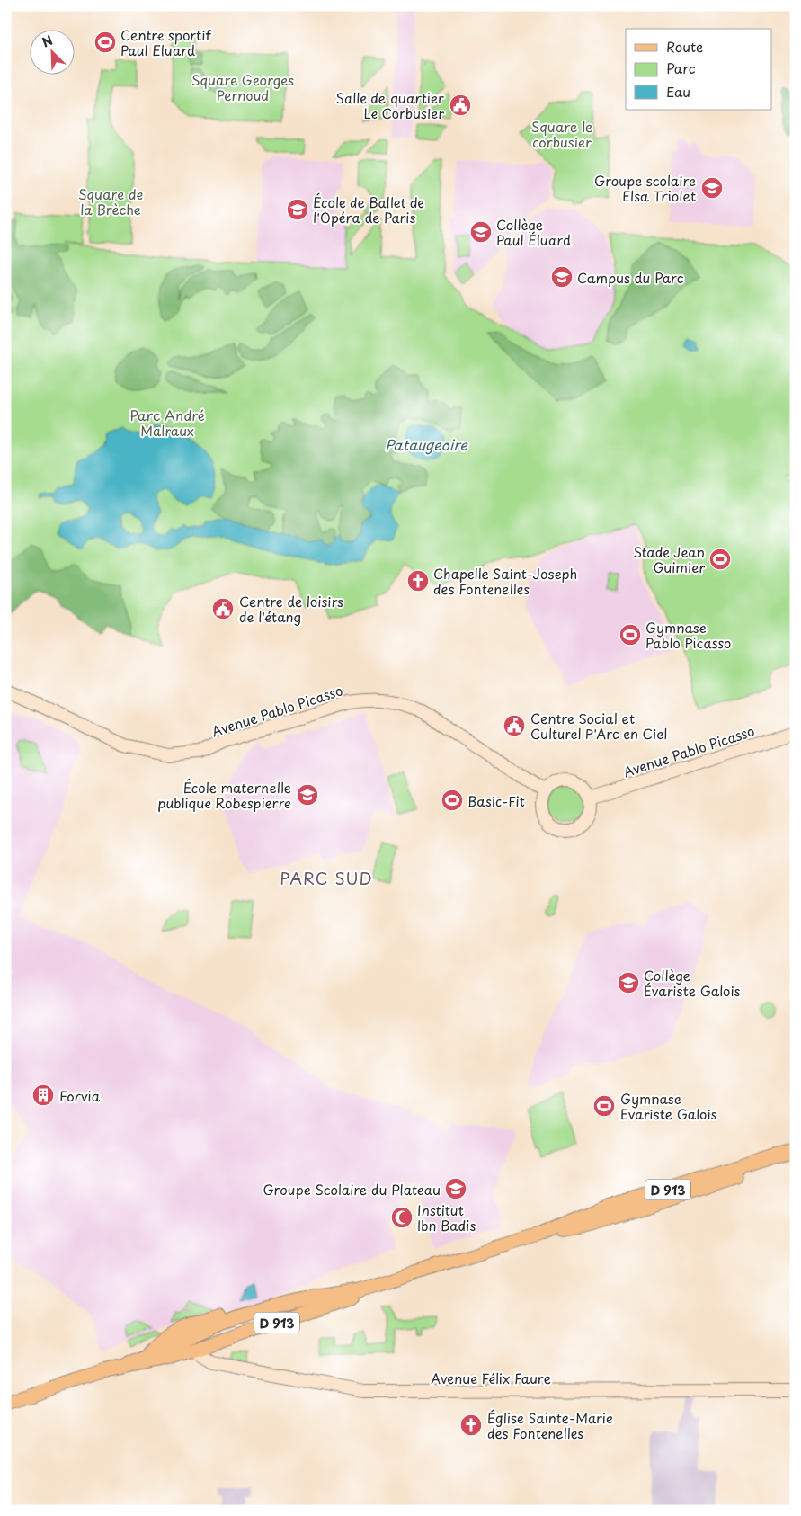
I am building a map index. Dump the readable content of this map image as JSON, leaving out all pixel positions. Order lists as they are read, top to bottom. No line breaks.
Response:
{"streets":{"main road":["D 913"],"street":["Avenue Pablo Picasso","Avenue Félix Faure"]},"crossings":[["D 913","Avenue Félix Faure"]],"districts":["PARC SUD"],"water":["Pataugeoire"],"parks":["Square Georges Pernoud","Square le corbusier","Square de la Brèche","Parc André Malraux"],"places":{"sports":["Centre sportif Paul Eluard","Stade Jean Guimier","Gymnase Pablo Picasso","Basic-Fit","Gymnase Evariste Galois"],"public building":["Salle de quartier Le Corbusier","Centre de loisirs de l'étang","Centre Social et Culturel P'Arc en Ciel"],"school or university":["Groupe scolaire Elsa Triolet","École de Ballet de l'Opéra de Paris","Collège Paul Éluard","Campus du Parc","École maternelle publique Robespierre","Collège Évariste Galois","Groupe Scolaire du Plateau"],"church":["Chapelle Saint-Joseph des Fontenelles","Église Sainte-Marie des Fontenelles"],"building":["Forvia"],"mosque":["Institut Ibn Badis"]},"legend":["Route","Parc","Eau"],"north":"top left"}
